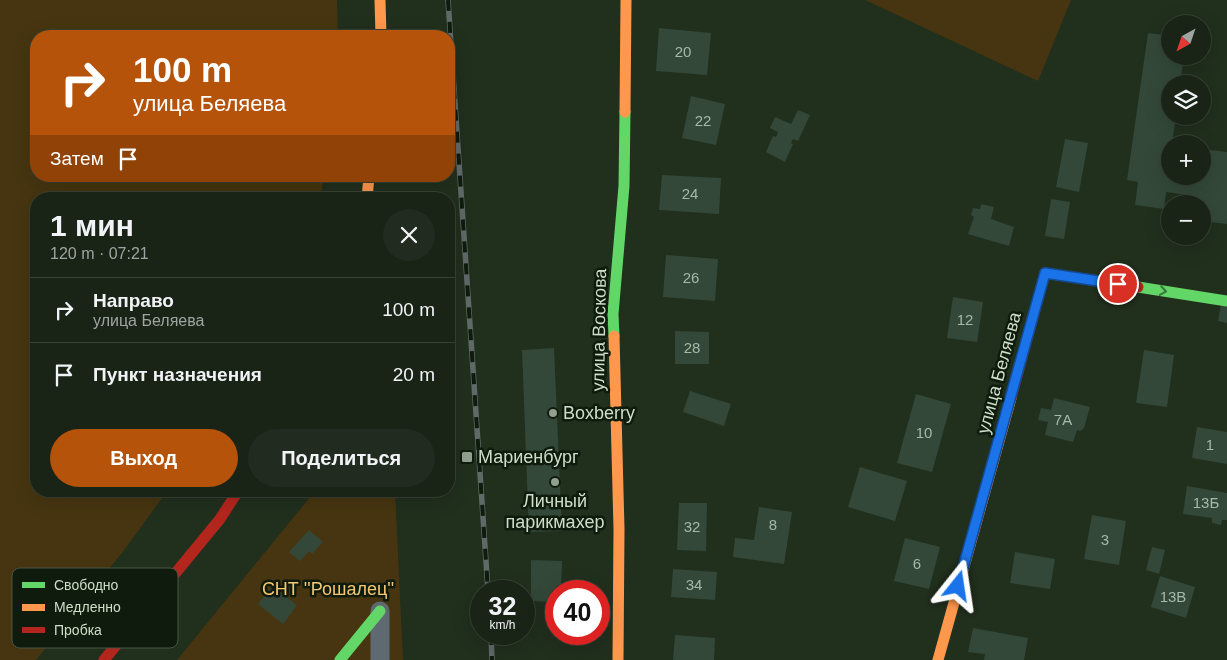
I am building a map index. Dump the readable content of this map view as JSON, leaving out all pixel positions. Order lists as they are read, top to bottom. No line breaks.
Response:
{"streets":{"street":["улица Воскова","улица Беляева"]},"parks":["СНТ ''Рошалец''"],"places":{"other":["Boxberry","Личный парикмахер"],"transit":["Мариенбург"]},"house_numbers":["20","22","24","26","12","28","7А","10","1","13Б","8","32","3","6","34","13В"],"legend":["Свободно","Медленно","Пробка"],"north":"bottom left","page":{"map_buttons":["+","−"],"turn":["100 m","улица Беляева"],"then":"Затем","heading":["1 мин","120 m · 07:21"],"list":[{"name":"Направо","note":"улица Беляева","value":"100 m"},{"name":"Пункт назначения","value":"20 m"}],"buttons":["Выход","Поделиться"],"speed":"32 km/h","limit":"40"}}
